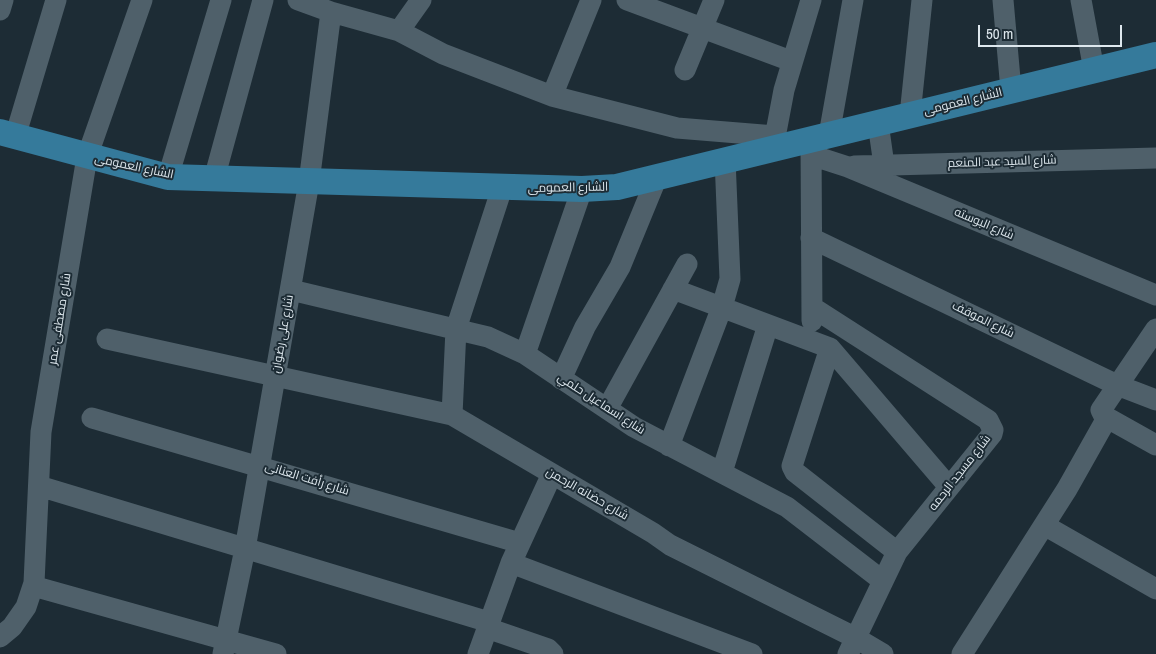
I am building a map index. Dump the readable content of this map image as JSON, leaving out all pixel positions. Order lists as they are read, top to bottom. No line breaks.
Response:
{"streets":{"main road":["الشارع العمومى"],"street":["شارع السيد عبد المنعم","شارع البوسته","شارع مصطفى عمر","شارع الموقف","شارع على رضوان","شارع اسماعيل حلمي","شارع مسجد الرحمه","شارع رأفت العنانى","شارع حضانه الرحمن"]},"crossings":[["الشارع العمومى","شارع البوسته"],["الشارع العمومى","شارع مصطفى عمر"],["الشارع العمومى","شارع على رضوان"],["شارع السيد عبد المنعم","شارع البوسته"],["شارع على رضوان","شارع اسماعيل حلمي"],["شارع على رضوان","شارع رأفت العنانى"],["شارع على رضوان","شارع حضانه الرحمن"],["شارع اسماعيل حلمي","شارع مسجد الرحمه"],["شارع مسجد الرحمه","شارع حضانه الرحمن"]],"scale_bar":"50 m"}
